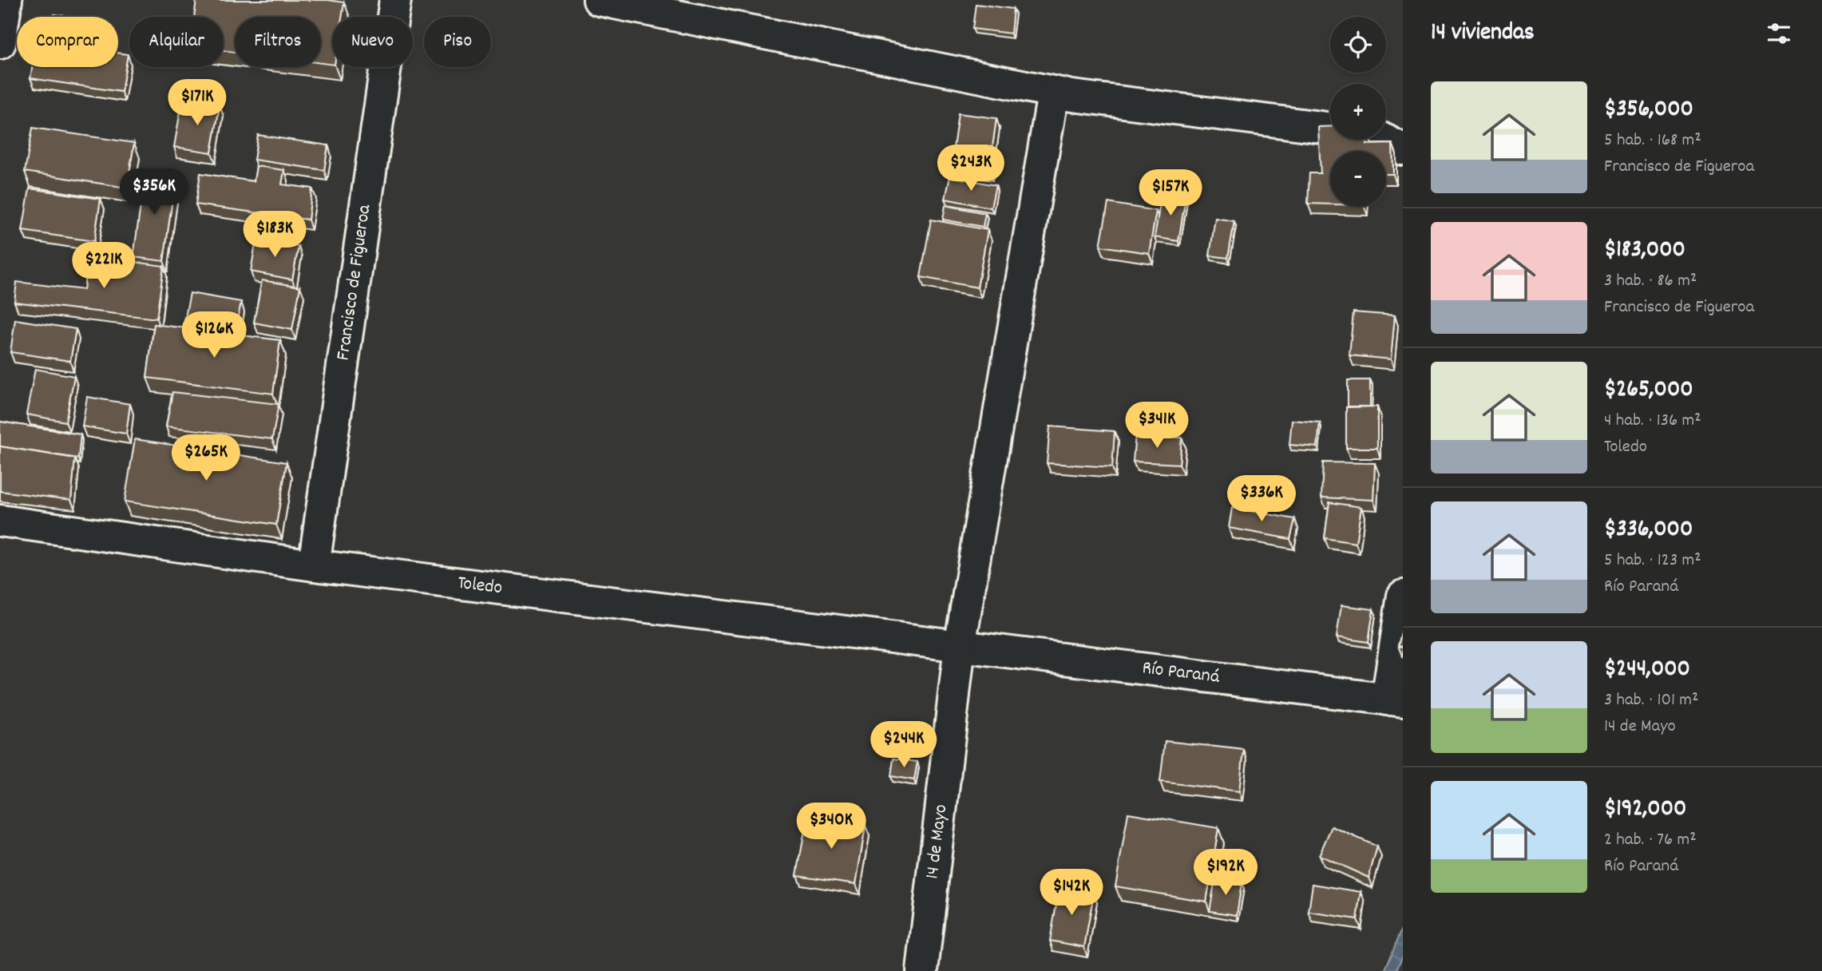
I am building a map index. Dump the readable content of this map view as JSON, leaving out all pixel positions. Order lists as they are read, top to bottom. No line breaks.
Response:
{"streets":{"street":["Francisco de Figueroa","Toledo","Río Paraná","14 de Mayo"]},"crossings":[["Francisco de Figueroa","Toledo"],["Toledo","Río Paraná"],["Toledo","14 de Mayo"],["Río Paraná","14 de Mayo"]],"page":{"heading":"14 viviendas","map_buttons":["+","−"],"chip":["Comprar","Alquilar","Filtros","Nuevo","Piso"],"list":[{"name":"$356,000","note":"5 hab. · 168 m² · Francisco de Figueroa"},{"name":"$183,000","note":"3 hab. · 86 m² · Francisco de Figueroa"},{"name":"$265,000","note":"4 hab. · 136 m² · Toledo"},{"name":"$336,000","note":"5 hab. · 123 m² · Río Paraná"},{"name":"$244,000","note":"3 hab. · 101 m² · 14 de Mayo"},{"name":"$192,000","note":"2 hab. · 76 m² · Río Paraná"}],"price":["$171K","$243K","$356K","$157K","$183K","$221K","$126K","$341K","$265K","$336K","$244K","$340K","$192K","$142K"]}}
